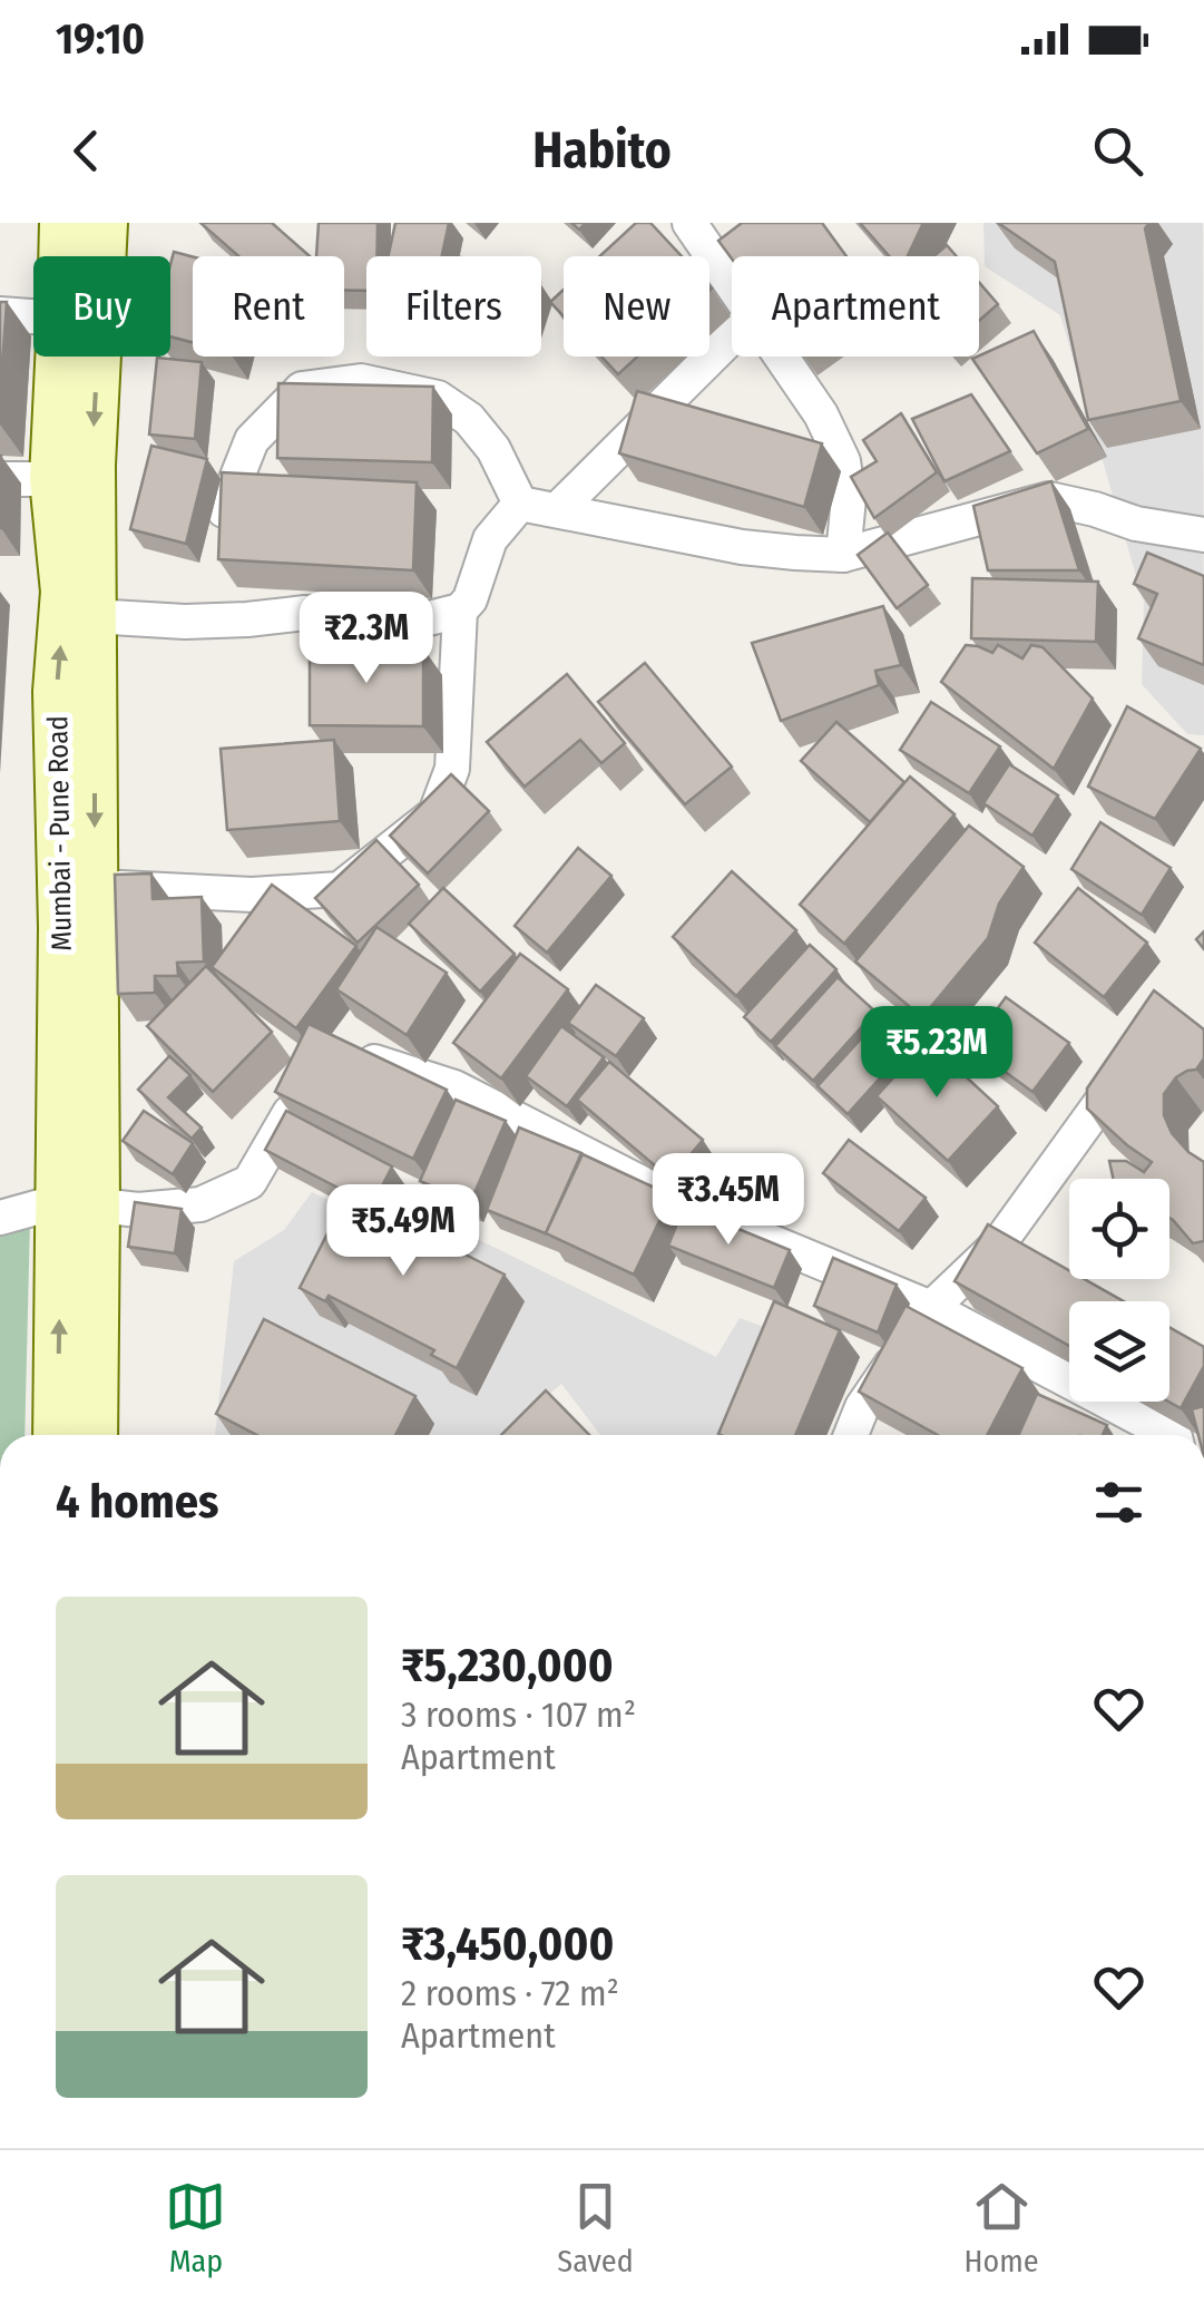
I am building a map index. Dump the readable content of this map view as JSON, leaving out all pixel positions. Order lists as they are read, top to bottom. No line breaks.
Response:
{"streets":{"main road":["Mumbai - Pune Road"]},"page":{"status":"19:10","header":"Habito","chip":["Buy","Rent","Filters","New","Apartment"],"price":["₹2.3M","₹5.23M","₹3.45M","₹5.49M"],"heading":"4 homes","list":[{"name":"₹5,230,000","note":"3 rooms · 107 m² · Apartment"},{"name":"₹3,450,000","note":"2 rooms · 72 m² · Apartment"}],"tabs":["Map","Saved","Home"]}}
